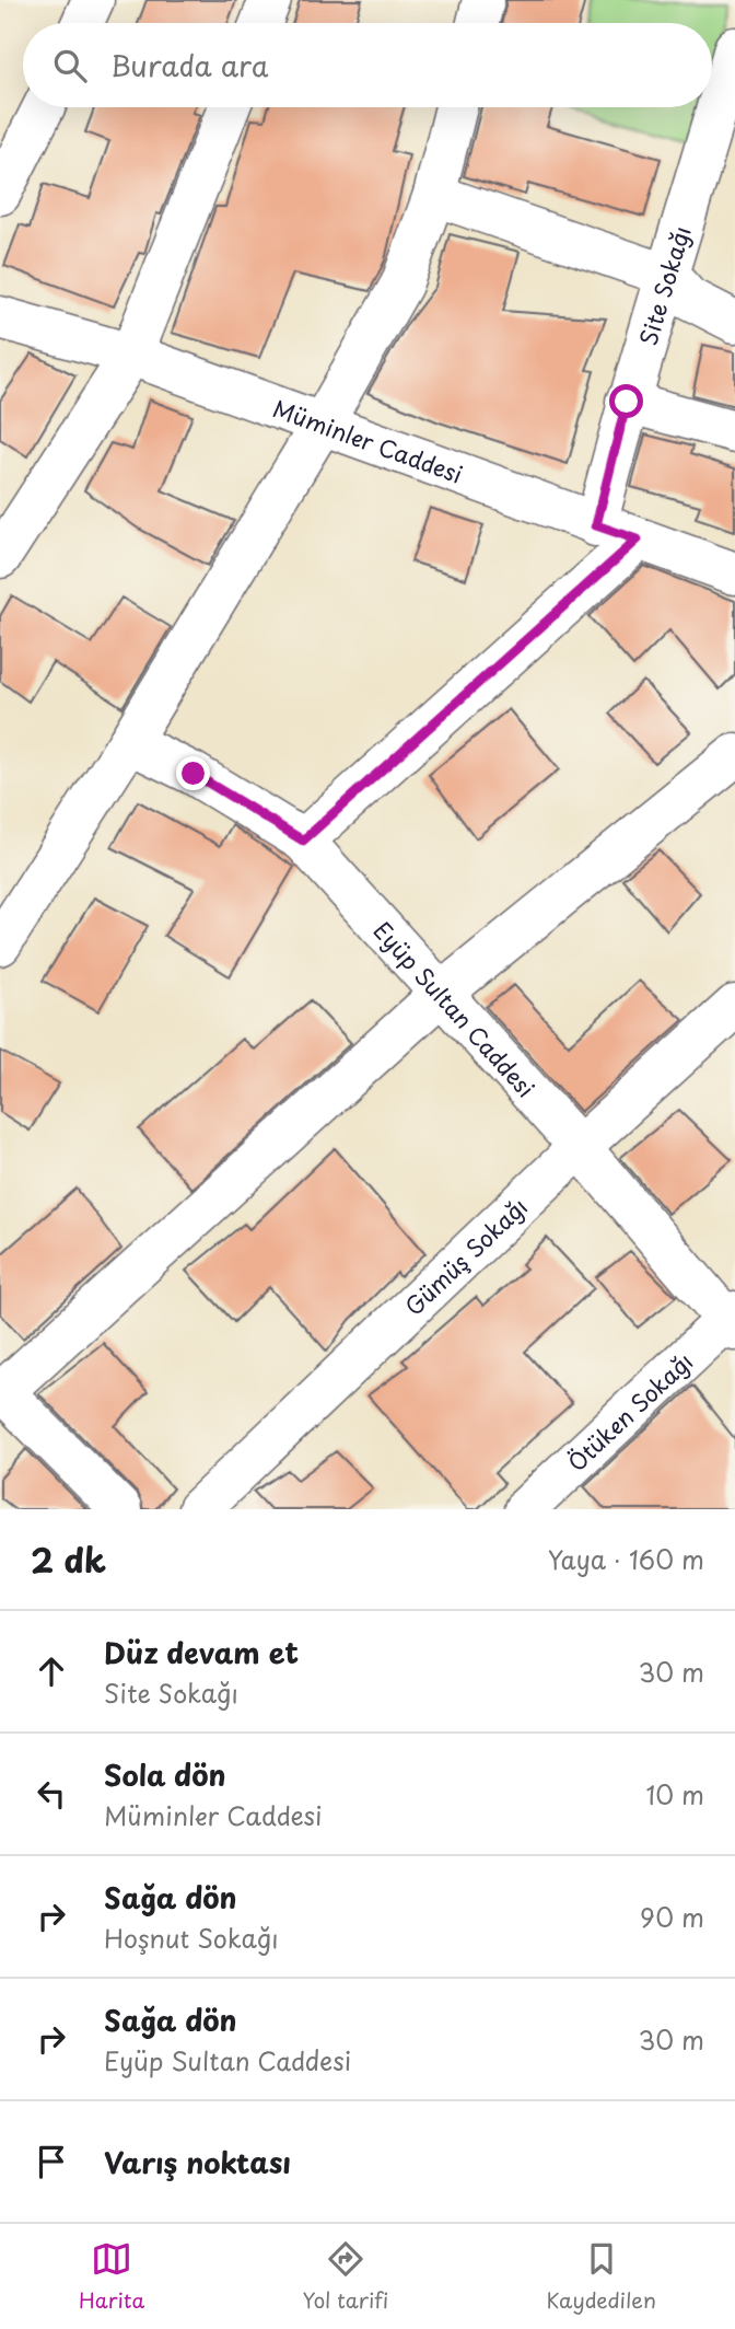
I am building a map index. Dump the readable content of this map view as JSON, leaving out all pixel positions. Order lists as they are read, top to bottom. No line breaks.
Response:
{"streets":{"street":["Site Sokağı","Müminler Caddesi","Eyüp Sultan Caddesi","Gümüş Sokağı","Ötüken Sokağı"]},"crossings":[["Site Sokağı","Müminler Caddesi"],["Eyüp Sultan Caddesi","Gümüş Sokağı"],["Eyüp Sultan Caddesi","Ötüken Sokağı"]],"page":{"search":"Burada ara","heading":["2 dk","Yaya · 160 m"],"list":[["Düz devam et","Site Sokağı","30 m"],["Sola dön","Müminler Caddesi","10 m"],["Sağa dön","Hoşnut Sokağı","90 m"],["Sağa dön","Eyüp Sultan Caddesi","30 m"],"Varış noktası"],"nav":["Harita","Yol tarifi","Kaydedilen"]}}
